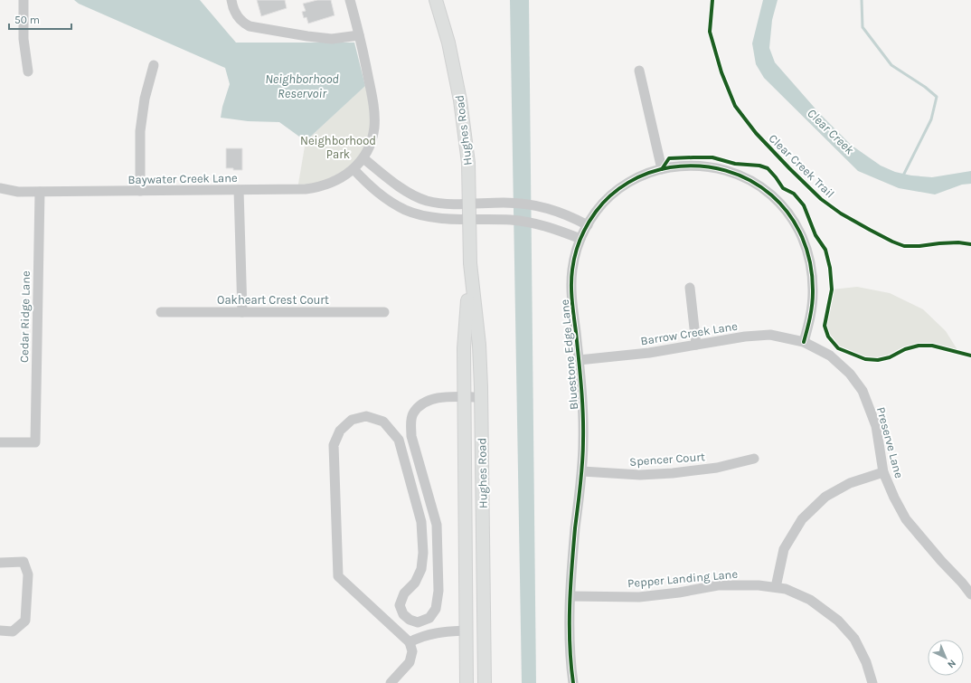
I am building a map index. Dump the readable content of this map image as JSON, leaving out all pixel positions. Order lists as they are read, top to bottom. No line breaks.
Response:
{"streets":{"main road":["Hughes Road"],"street":["Baywater Creek Lane","Oakheart Crest Court","Cedar Ridge Lane","Barrow Creek Lane","Bluestone Edge Lane","Preserve Lane","Spencer Court","Pepper Landing Lane"],"cycle path":["Clear Creek Trail"]},"crossings":[["Baywater Creek Lane","Cedar Ridge Lane"],["Barrow Creek Lane","Bluestone Edge Lane"],["Barrow Creek Lane","Preserve Lane"],["Bluestone Edge Lane","Preserve Lane"],["Bluestone Edge Lane","Spencer Court"],["Bluestone Edge Lane","Pepper Landing Lane"]],"water":["Neighborhood Reservoir","Clear Creek"],"parks":["Neighborhood Park"],"scale_bar":"50 m","north":"bottom right"}
